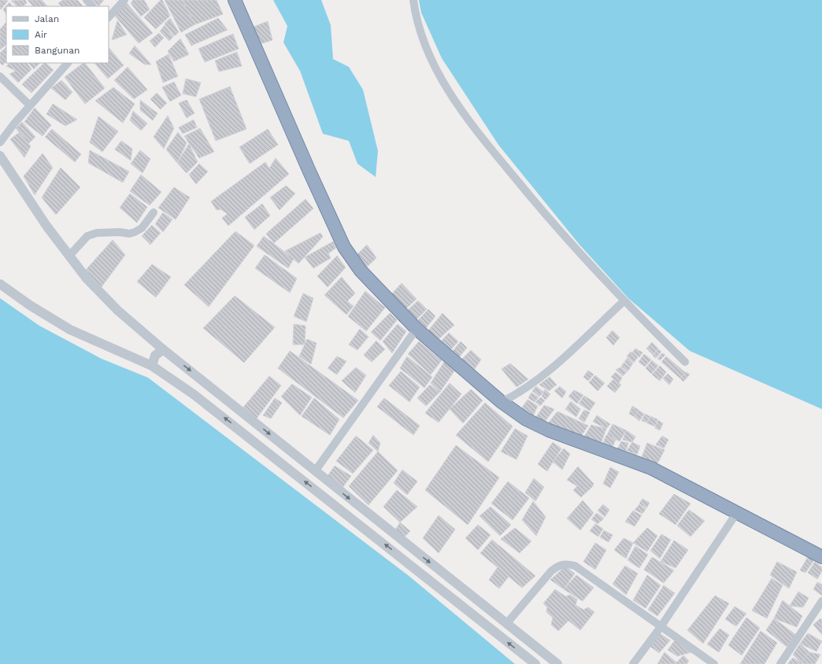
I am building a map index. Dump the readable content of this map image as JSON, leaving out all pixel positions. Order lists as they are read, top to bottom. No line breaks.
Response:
{"legend":["Jalan","Air","Bangunan"]}
